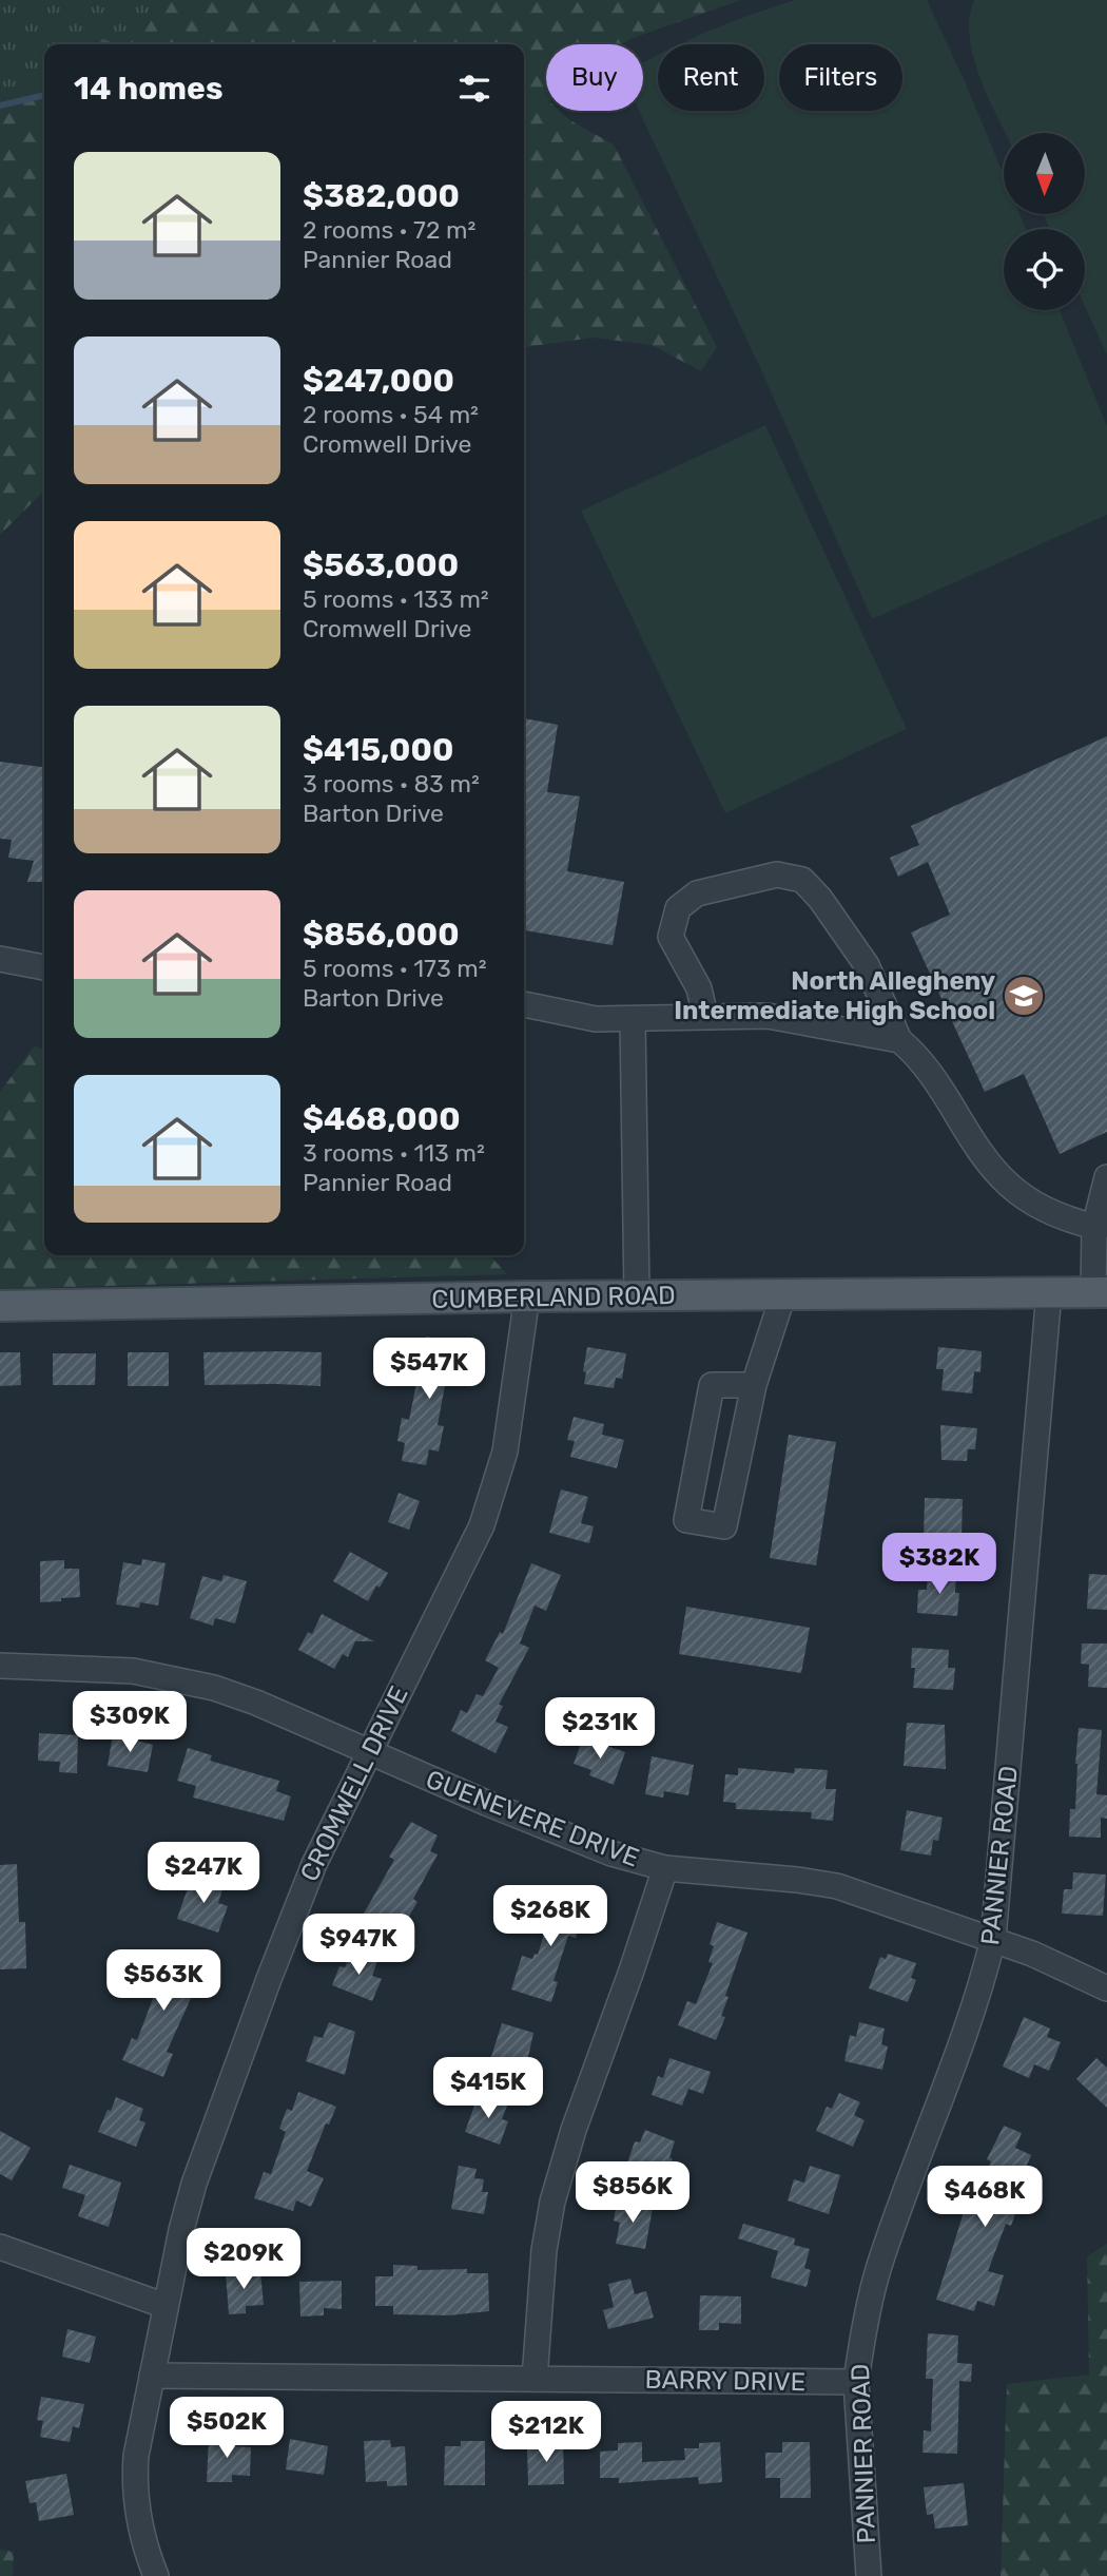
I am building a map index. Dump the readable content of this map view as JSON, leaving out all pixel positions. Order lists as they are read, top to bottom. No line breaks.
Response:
{"streets":{"main road":["CUMBERLAND ROAD"],"street":["CROMWELL DRIVE","GUENEVERE DRIVE","PANNIER ROAD","BARRY DRIVE"]},"crossings":[["CUMBERLAND ROAD","CROMWELL DRIVE"],["CUMBERLAND ROAD","PANNIER ROAD"],["CROMWELL DRIVE","GUENEVERE DRIVE"],["CROMWELL DRIVE","BARRY DRIVE"],["GUENEVERE DRIVE","PANNIER ROAD"],["PANNIER ROAD","BARRY DRIVE"]],"places":{"school or university":["North Allegheny Intermediate High School"]},"north":"bottom","page":{"chip":["Buy","Rent","Filters"],"heading":"14 homes","list":[{"name":"$382,000","note":"2 rooms · 72 m² · Pannier Road"},{"name":"$247,000","note":"2 rooms · 54 m² · Cromwell Drive"},{"name":"$563,000","note":"5 rooms · 133 m² · Cromwell Drive"},{"name":"$415,000","note":"3 rooms · 83 m² · Barton Drive"},{"name":"$856,000","note":"5 rooms · 173 m² · Barton Drive"},{"name":"$468,000","note":"3 rooms · 113 m² · Pannier Road"}],"price":["$547K","$382K","$309K","$231K","$247K","$268K","$947K","$563K","$415K","$856K","$468K","$209K","$502K","$212K"]}}
